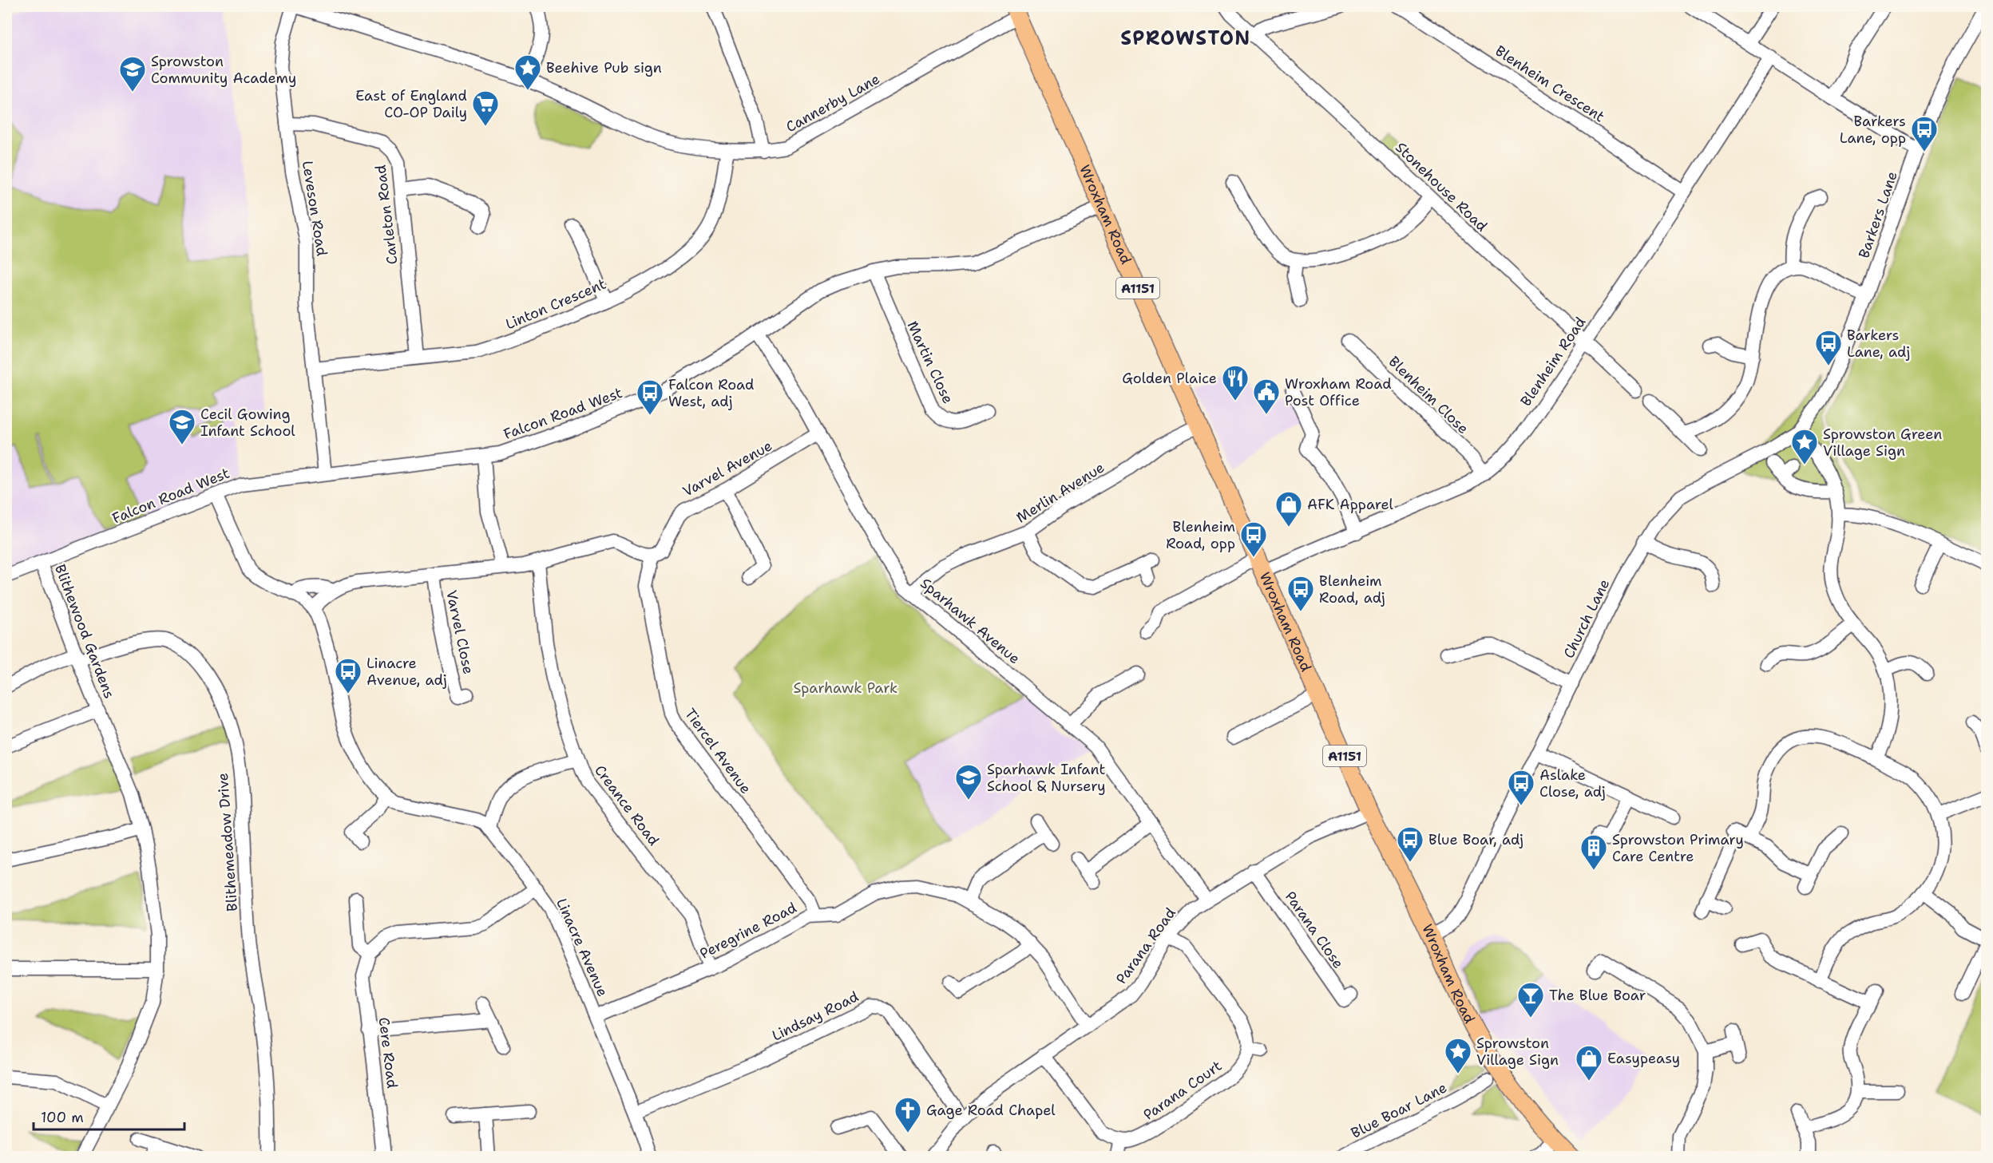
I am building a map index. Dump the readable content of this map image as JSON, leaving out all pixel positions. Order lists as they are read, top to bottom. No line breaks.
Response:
{"streets":{"main road":["Wroxham Road","A1151"],"street":["Blenheim Crescent","Cannerby Lane","Stonehouse Road","Leveson Road","Carleton Road","Barkers Lane","Linton Crescent","Blenheim Road","Martin Close","Blenheim Close","Falcon Road West","Varvel Avenue","Merlin Avenue","Church Lane","Sparhawk Avenue","Blithewood Gardens","Varvel Close","Tiercel Avenue","Creance Road","Blithemeadow Drive","Parana Close","Peregrine Road","Parana Road","Linacre Avenue","Lindsay Road","Cere Road","Parana Court","Blue Boar Lane"]},"crossings":[["Blenheim Crescent","Blenheim Road"],["Cannerby Lane","Leveson Road"],["Cannerby Lane","Wroxham Road"],["Cannerby Lane","Linton Crescent"],["Stonehouse Road","Blenheim Road"],["Leveson Road","Carleton Road"],["Leveson Road","Linton Crescent"],["Leveson Road","Falcon Road West"],["Wroxham Road","Blenheim Road"],["Wroxham Road","Falcon Road West"],["Wroxham Road","Merlin Avenue"],["Wroxham Road","Church Lane"],["Wroxham Road","Parana Road"],["Carleton Road","Linton Crescent"],["Barkers Lane","Church Lane"],["Blenheim Road","Blenheim Close"],["Martin Close","Falcon Road West"],["Falcon Road West","Sparhawk Avenue"],["Falcon Road West","Blithewood Gardens"],["Varvel Avenue","Sparhawk Avenue"],["Varvel Avenue","Tiercel Avenue"],["Merlin Avenue","Sparhawk Avenue"],["Sparhawk Avenue","Parana Road"],["Blithewood Gardens","Blithemeadow Drive"],["Tiercel Avenue","Peregrine Road"],["Creance Road","Peregrine Road"],["Parana Close","Parana Road"],["Peregrine Road","Parana Road"],["Peregrine Road","Linacre Avenue"],["Parana Road","Lindsay Road"],["Parana Road","Parana Court"],["Linacre Avenue","Lindsay Road"]],"districts":["SPROWSTON"],"parks":["Sparhawk Park"],"places":{"place":["Beehive Pub sign","Sprowston Green Village Sign","Sprowston Village Sign"],"school or university":["Sprowston Community Academy","Cecil Gowing Infant School","Sparhawk Infant School & Nursery"],"supermarket":["East of England CO-OP Daily"],"bus stop":["Barkers Lane, opp","Barkers Lane, adj","Falcon Road West, adj","Blenheim Road, opp","Blenheim Road, adj","Linacre Avenue, adj","Aslake Close, adj","Blue Boar, adj"],"restaurant":["Golden Plaice"],"public building":["Wroxham Road Post Office"],"shop":["AFK Apparel","Easypeasy"],"building":["Sprowston Primary Care Centre"],"bar":["The Blue Boar"],"church":["Gage Road Chapel"]},"scale_bar":"100 m"}
